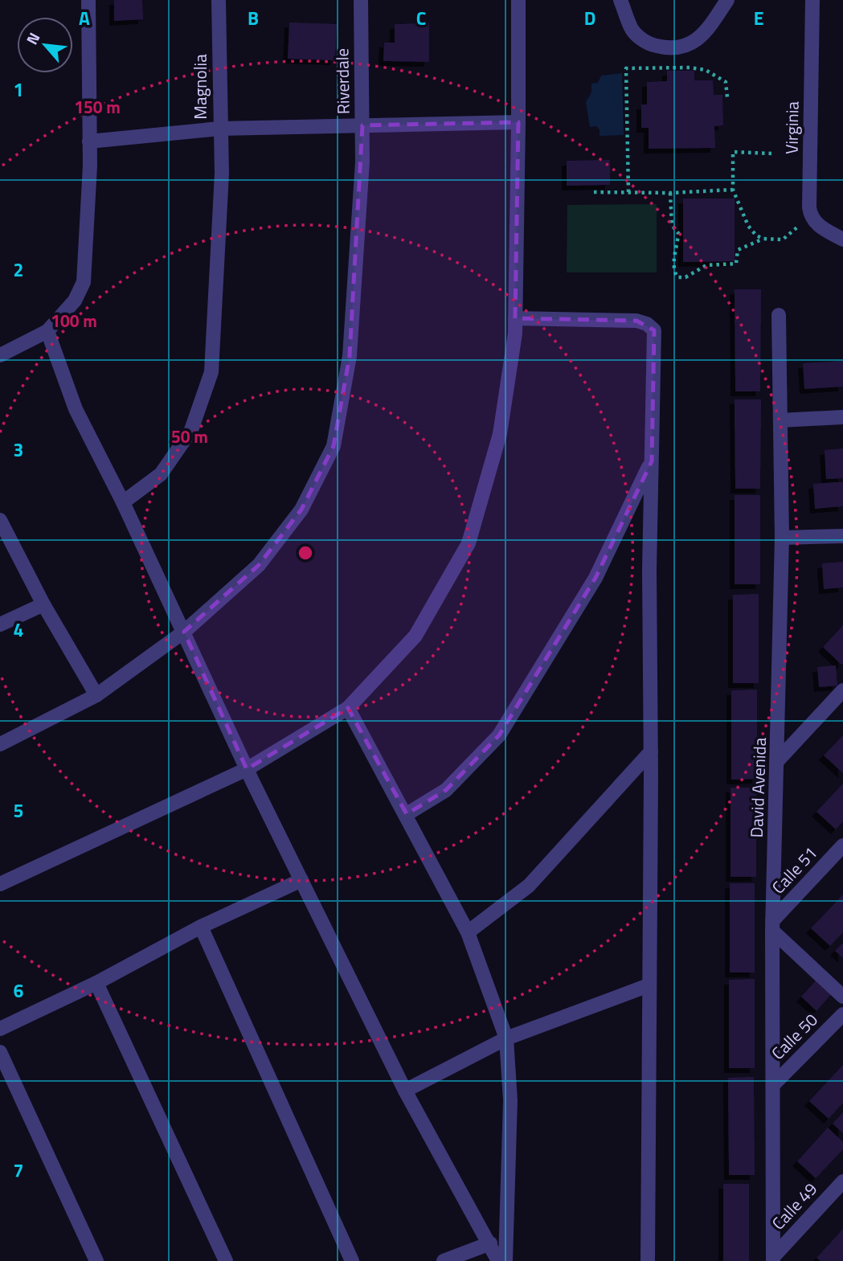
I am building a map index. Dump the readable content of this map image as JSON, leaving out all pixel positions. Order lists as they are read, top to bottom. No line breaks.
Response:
{"streets":{"street":["Riverdale","Magnolia","Virginia","David Avenida","Calle 51","Calle 50","Calle 49"]},"crossings":[["David Avenida","Calle 51"],["David Avenida","Calle 50"],["David Avenida","Calle 49"]],"north":"top left","grid":{"columns":["A","B","C","D","E"],"rows":["1","2","3","4","5","6","7"]},"rings":["150 m","100 m","50 m"]}
